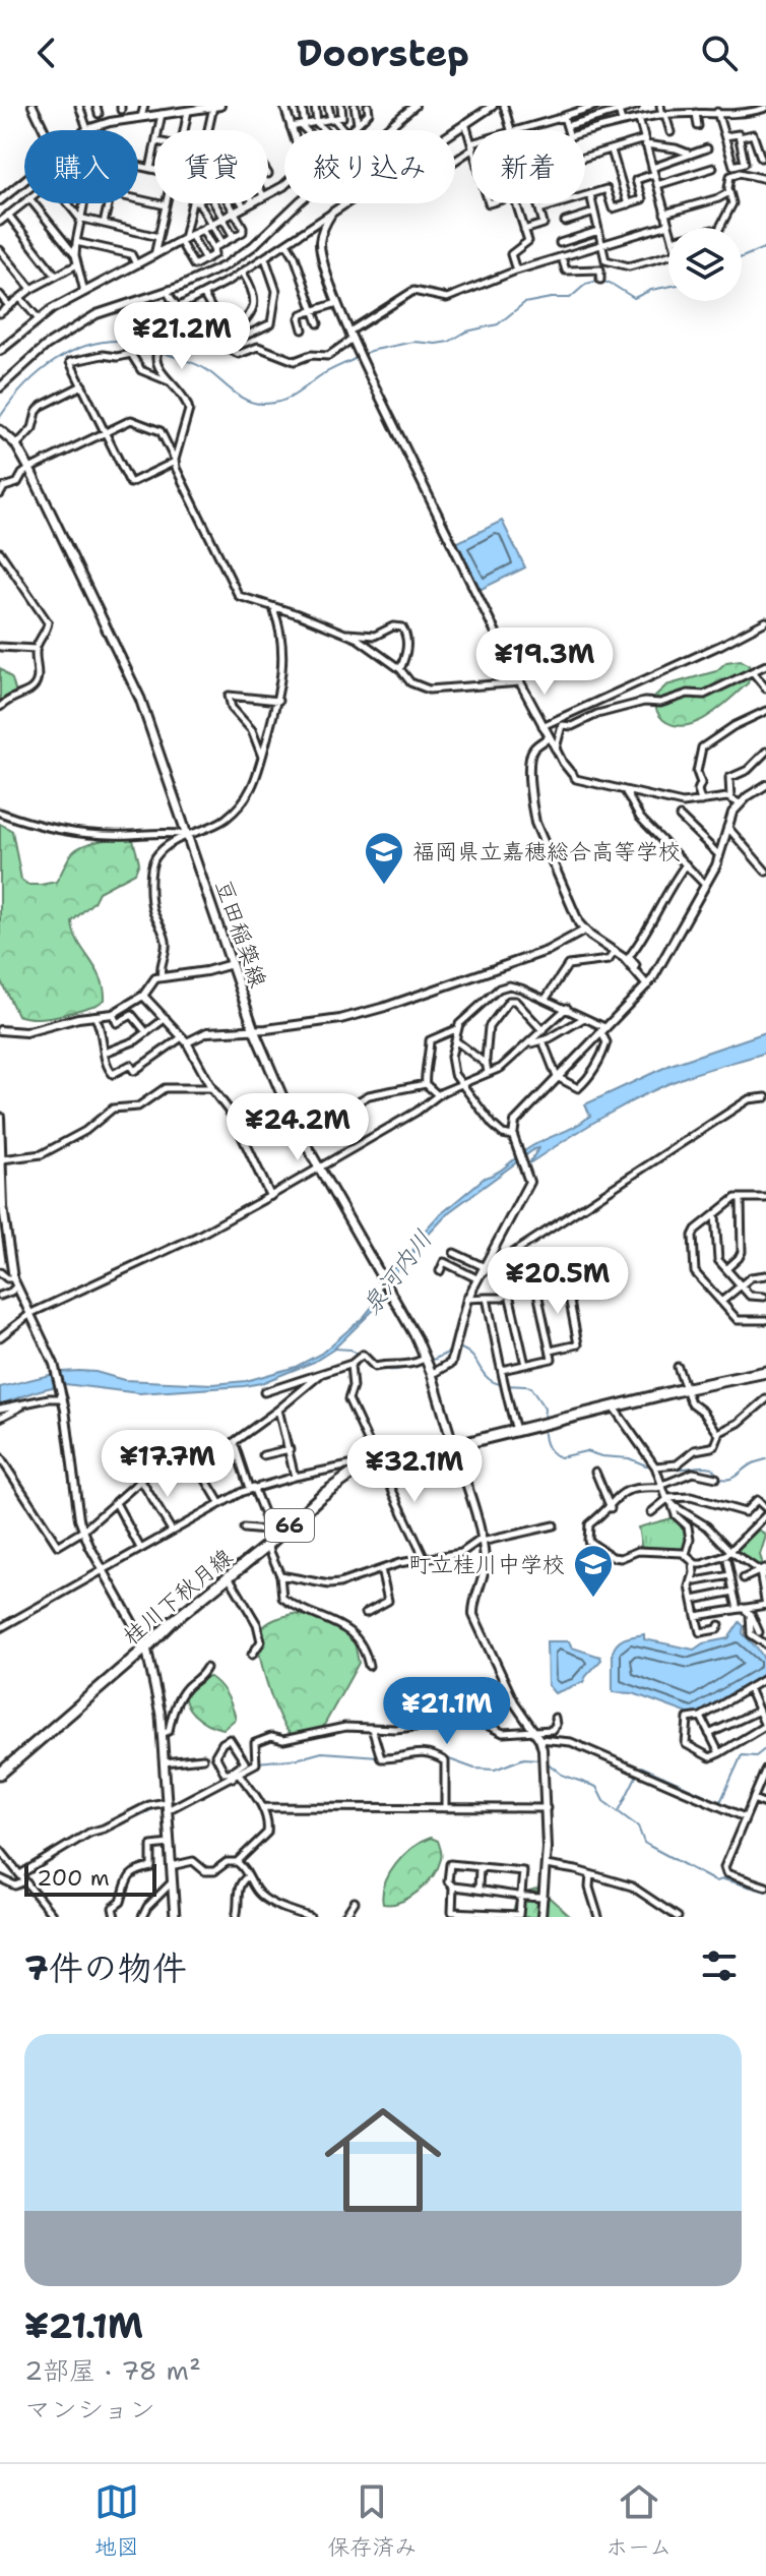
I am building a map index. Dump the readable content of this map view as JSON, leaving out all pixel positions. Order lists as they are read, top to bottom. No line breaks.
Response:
{"streets":{"main road":["豆田稲築線","66","桂川下秋月線"]},"crossings":[["豆田稲築線","桂川下秋月線"]],"water":["泉河内川"],"places":{"school or university":["福岡県立嘉穂総合高等学校","町立桂川中学校"]},"scale_bar":"200 m","page":{"header":"Doorstep","chip":["購入","賃貸","絞り込み","新着"],"price":["¥21.2M","¥19.3M","¥24.2M","¥20.5M","¥17.7M","¥32.1M","¥21.1M"],"scale":"200 m","heading":"7件の物件","list":[{"name":"¥21.1M","note":"2部屋 · 78 m² · マンション"}],"tabs":["地図","保存済み","ホーム"]}}
